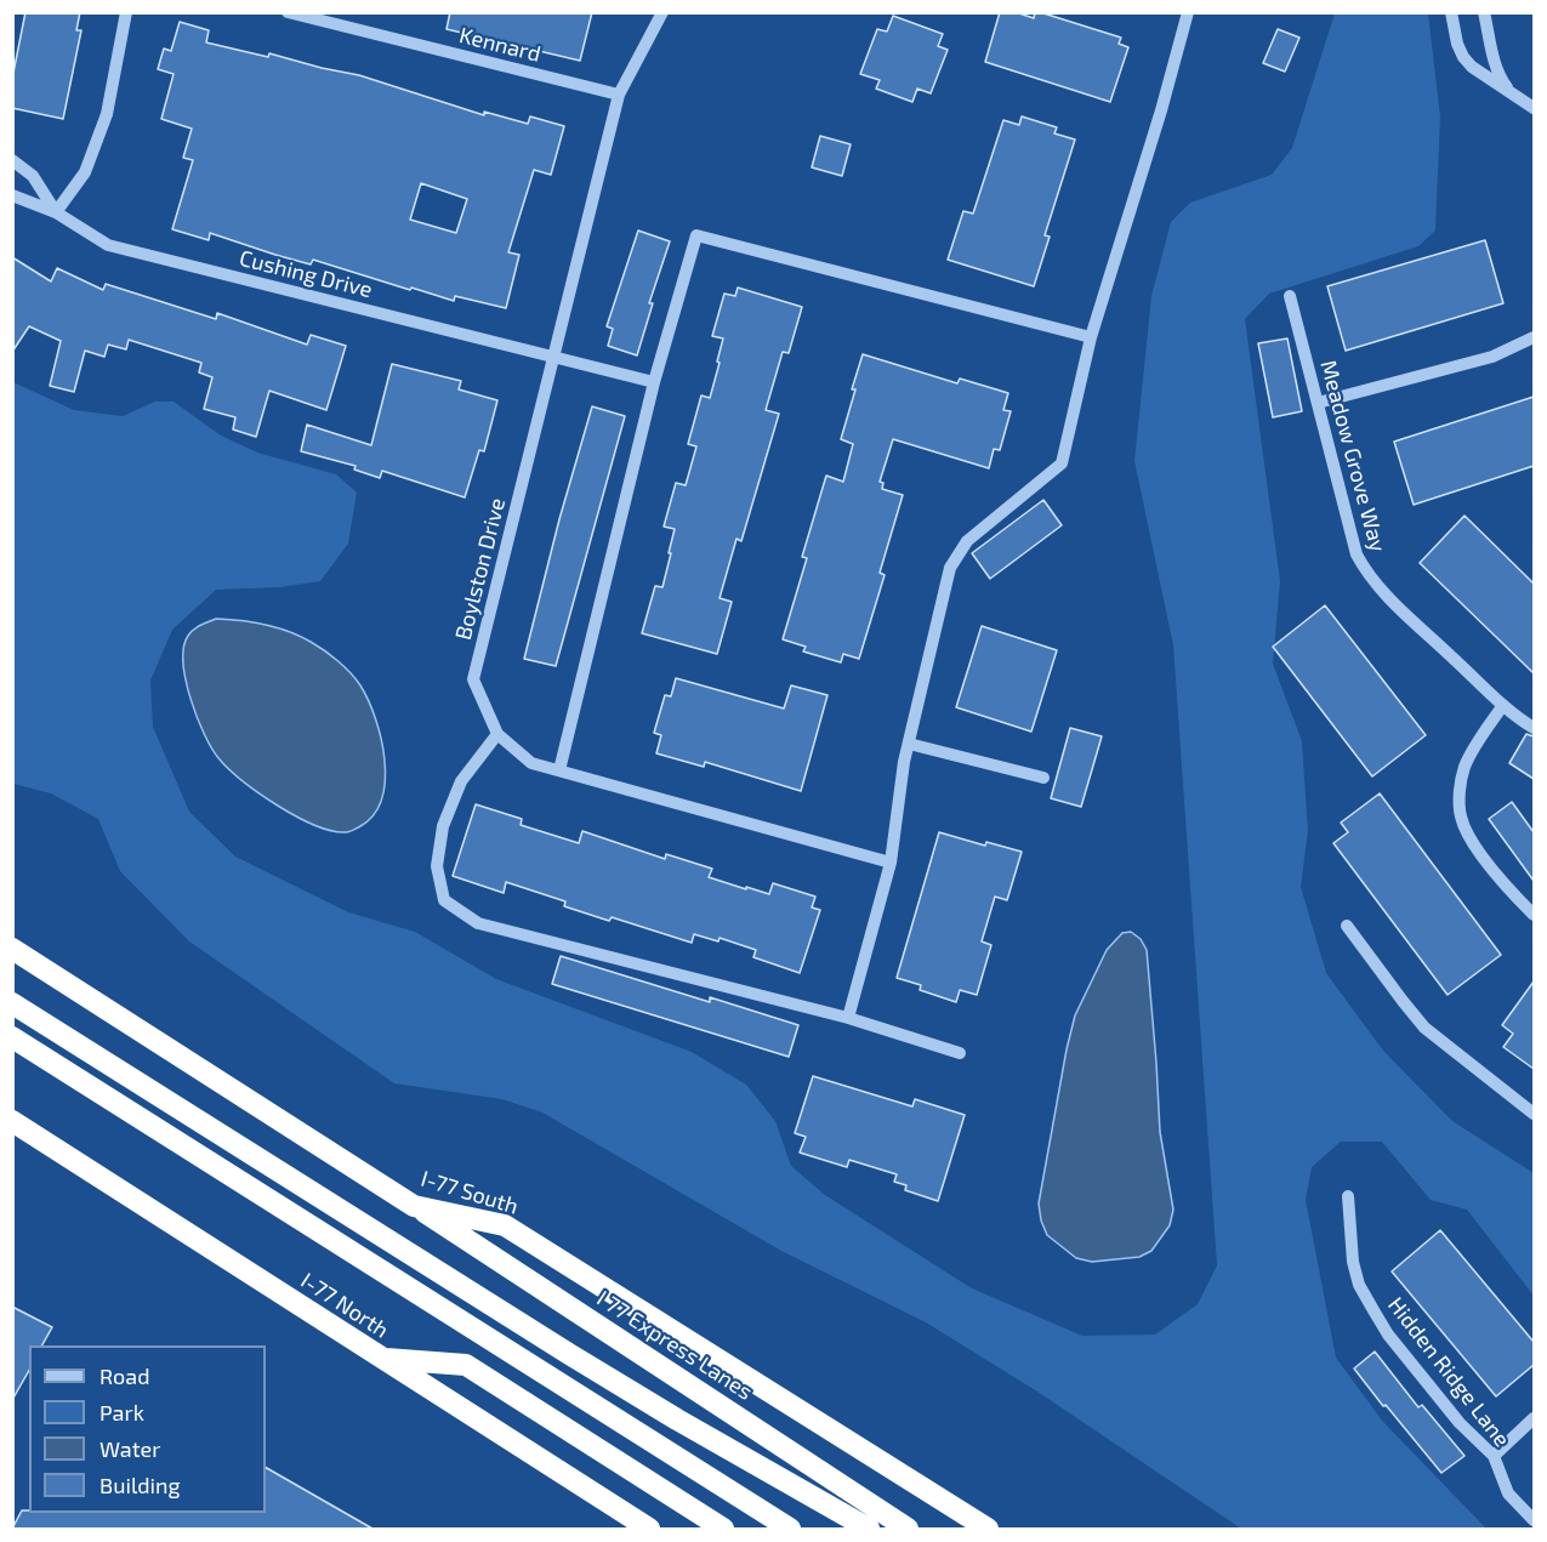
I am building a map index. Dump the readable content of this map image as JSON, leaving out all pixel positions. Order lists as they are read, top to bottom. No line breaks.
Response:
{"streets":{"highway":["I-77 South","I-77 North","I 77 Express Lanes"],"street":["Kennard","Cushing Drive","Meadow Grove Way","Boylston Drive","Hidden Ridge Lane"]},"crossings":[["Kennard","Boylston Drive"],["Cushing Drive","Boylston Drive"],["I-77 South","I 77 Express Lanes"]],"legend":["Road","Park","Water","Building"]}
